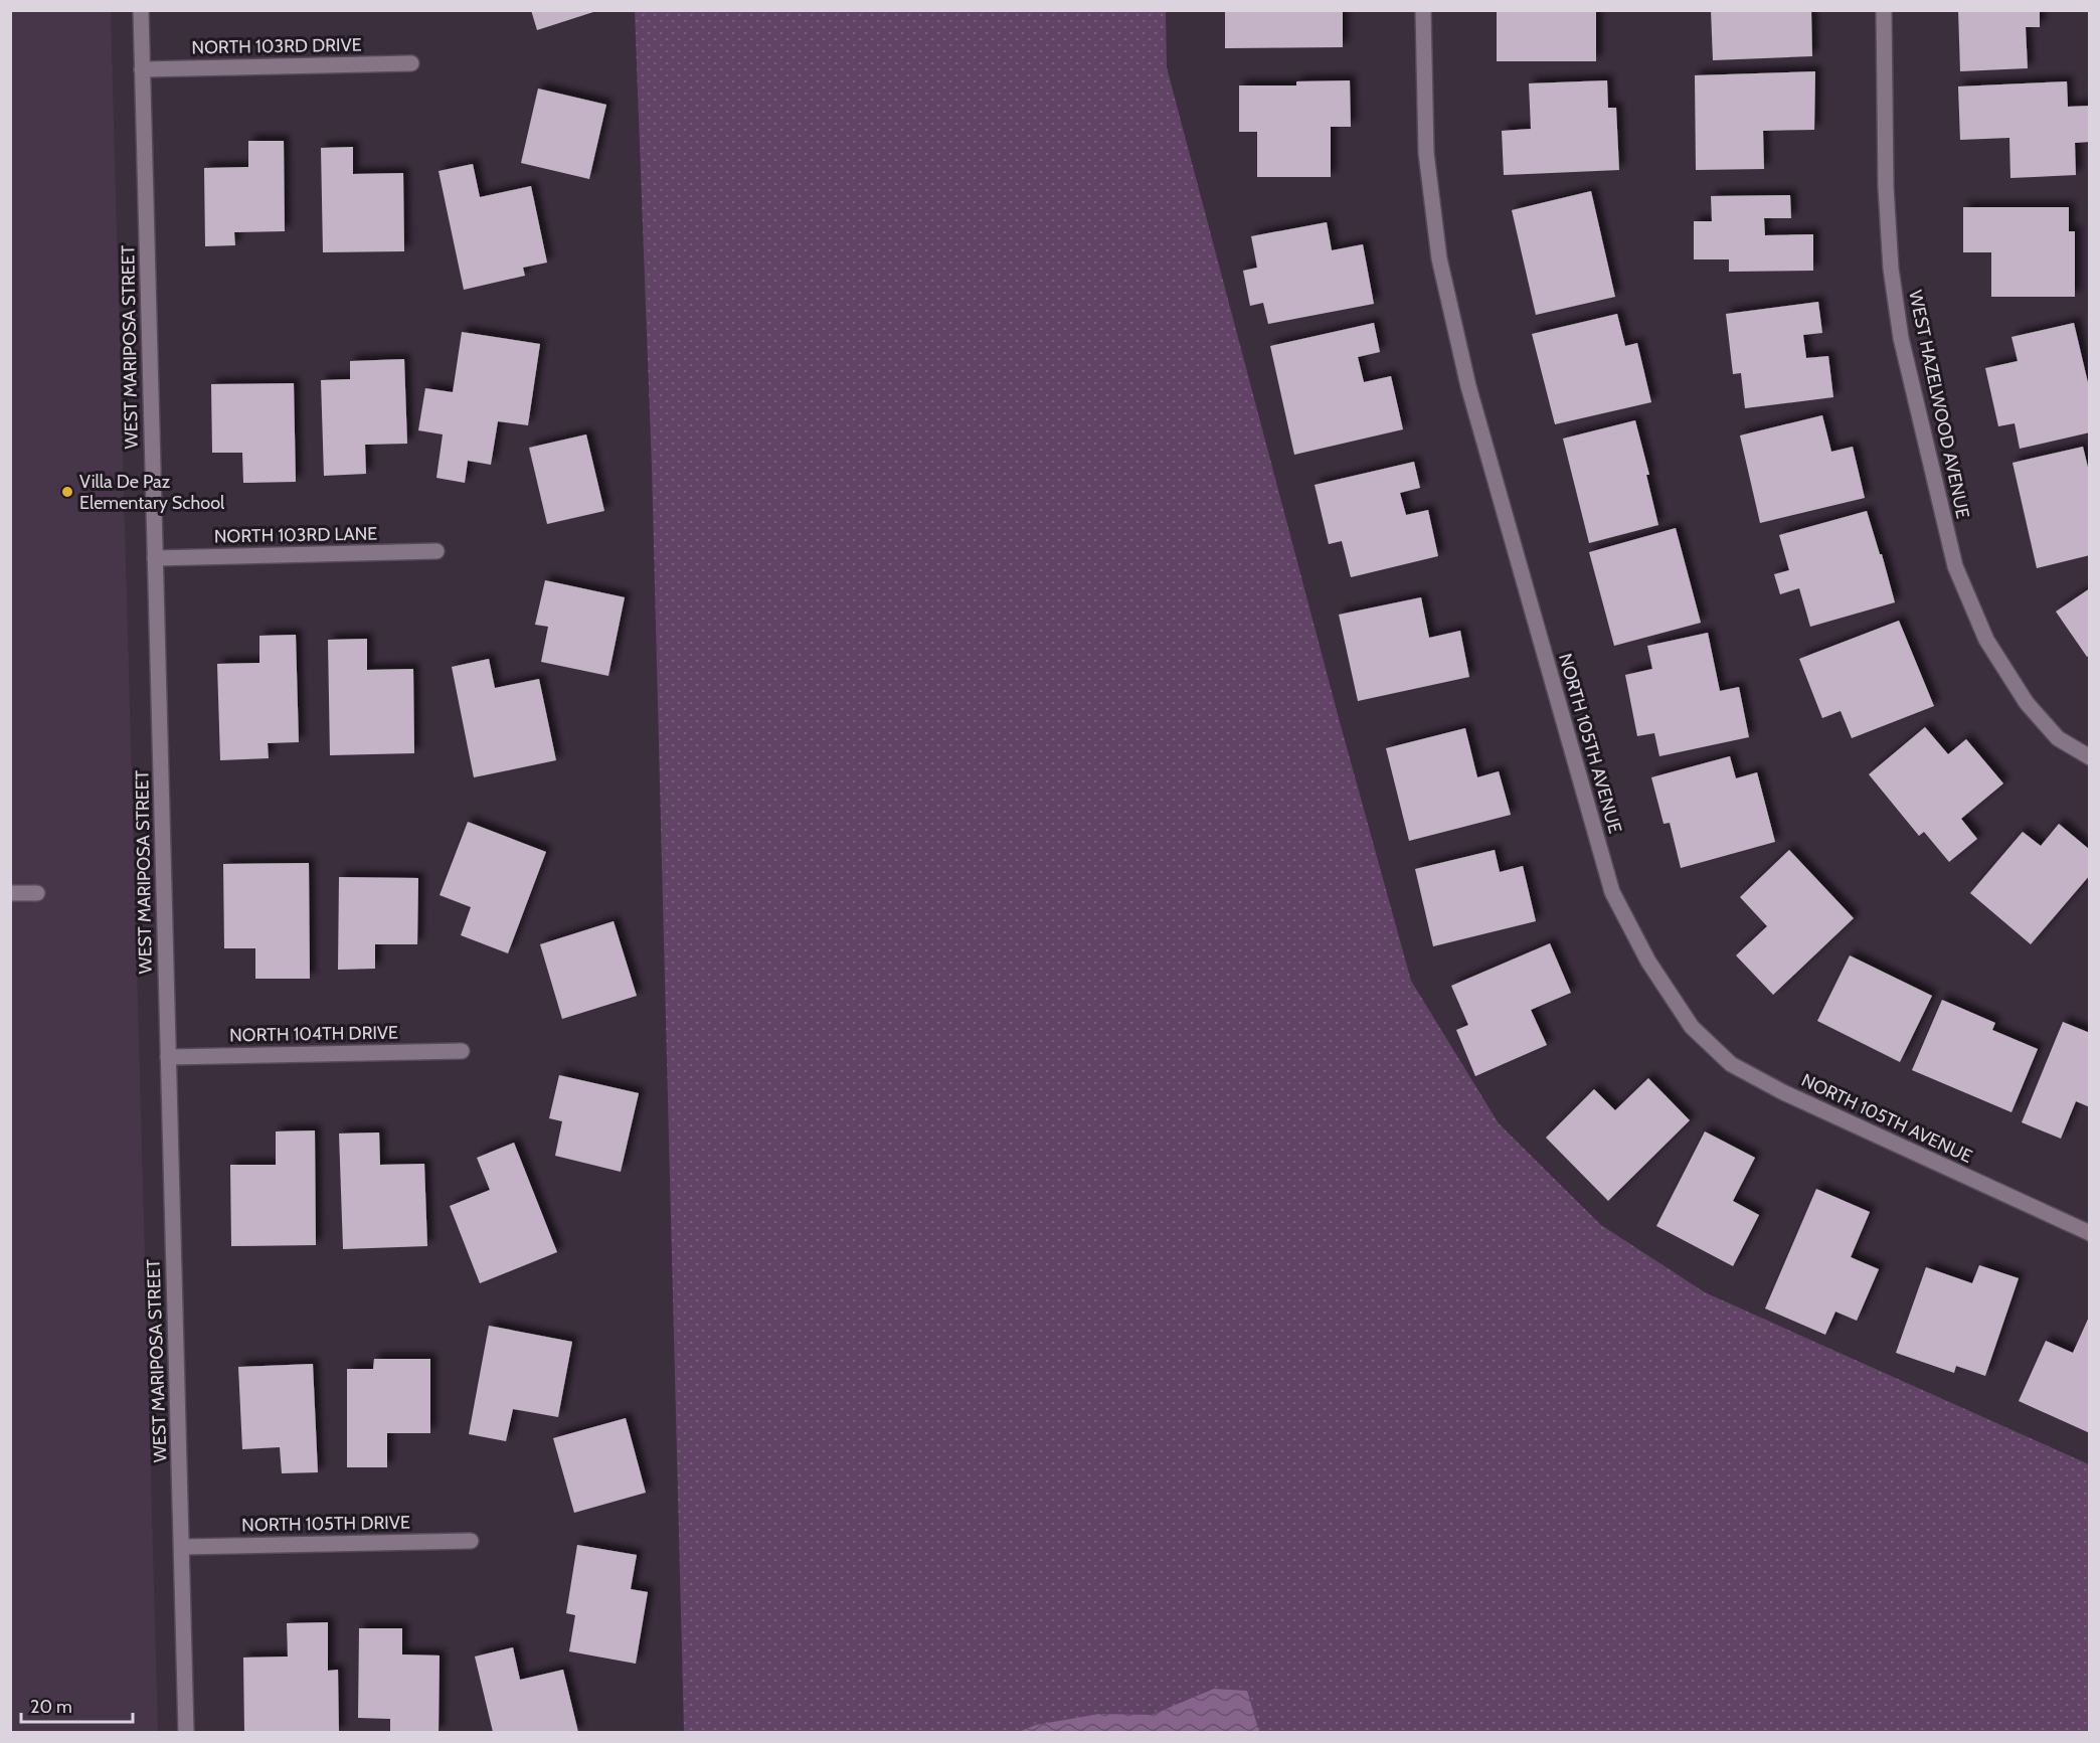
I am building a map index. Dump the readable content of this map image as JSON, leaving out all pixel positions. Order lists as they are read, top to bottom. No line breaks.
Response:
{"streets":{"street":["NORTH 103RD DRIVE","WEST MARIPOSA STREET","WEST HAZELWOOD AVENUE","NORTH 103RD LANE","NORTH 105TH AVENUE","NORTH 104TH DRIVE","NORTH 105TH DRIVE"]},"crossings":[["NORTH 103RD DRIVE","WEST MARIPOSA STREET"],["WEST MARIPOSA STREET","NORTH 103RD LANE"],["WEST MARIPOSA STREET","NORTH 104TH DRIVE"],["WEST MARIPOSA STREET","NORTH 105TH DRIVE"]],"places":["Villa De Paz Elementary School"],"scale_bar":"20 m"}
